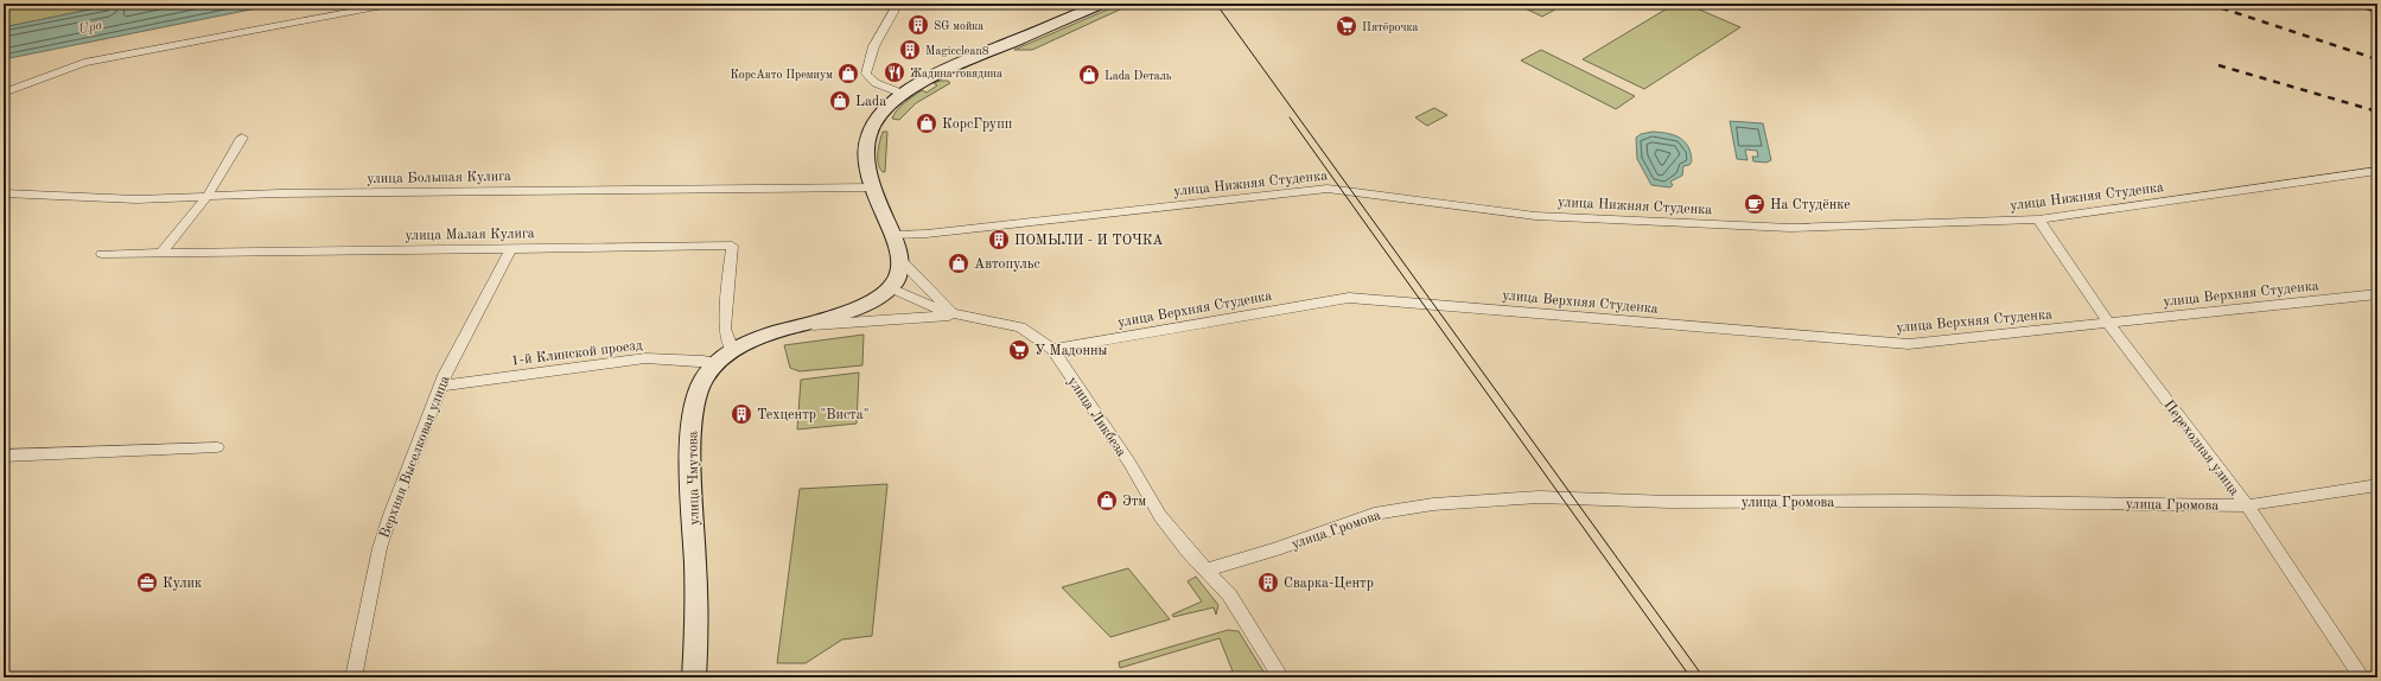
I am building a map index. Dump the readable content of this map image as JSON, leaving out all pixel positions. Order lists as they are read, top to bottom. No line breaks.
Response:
{"streets":{"main road":["улица Чмутова"],"street":["улица Большая Кулига","улица Нижняя Cтуденкa","улица Малая Кулига","улица Верхняя Cтуденка","улица Верхняя Студенка","1-й Клинской проезд","улица Ликбеза","Переходная улица","Верхняя Выселковая улица","улица Громова"]},"crossings":[["улица Нижняя Cтуденкa","Переходная улица"],["улица Малая Кулига","Верхняя Выселковая улица"],["улица Малая Кулига","улица Чмутова"],["улица Верхняя Cтуденка","улица Верхняя Студенка"],["улица Верхняя Cтуденка","Переходная улица"],["улица Верхняя Студенка","улица Ликбеза"],["улица Верхняя Студенка","Переходная улица"],["1-й Клинской проезд","Верхняя Выселковая улица"],["1-й Клинской проезд","улица Чмутова"],["улица Ликбеза","улица Чмутова"],["улица Ликбеза","улица Громова"],["Переходная улица","улица Громова"]],"water":["Upa"],"places":{"building":["SG мойка","Magicclean8","ПОМЫЛИ - И ТОЧКА","Техцентр \"Виста\"","Сварка-Центр"],"supermarket":["Пятёрочка","У Мадонны"],"restaurant":["Жадина говядина"],"shop":["КорсАвто Премиум","Lada Dеталь","Lada","КорсГрупп","Автопульс","Этм"],"cafe":["На Студёнке"],"office":["Кулик"]}}
